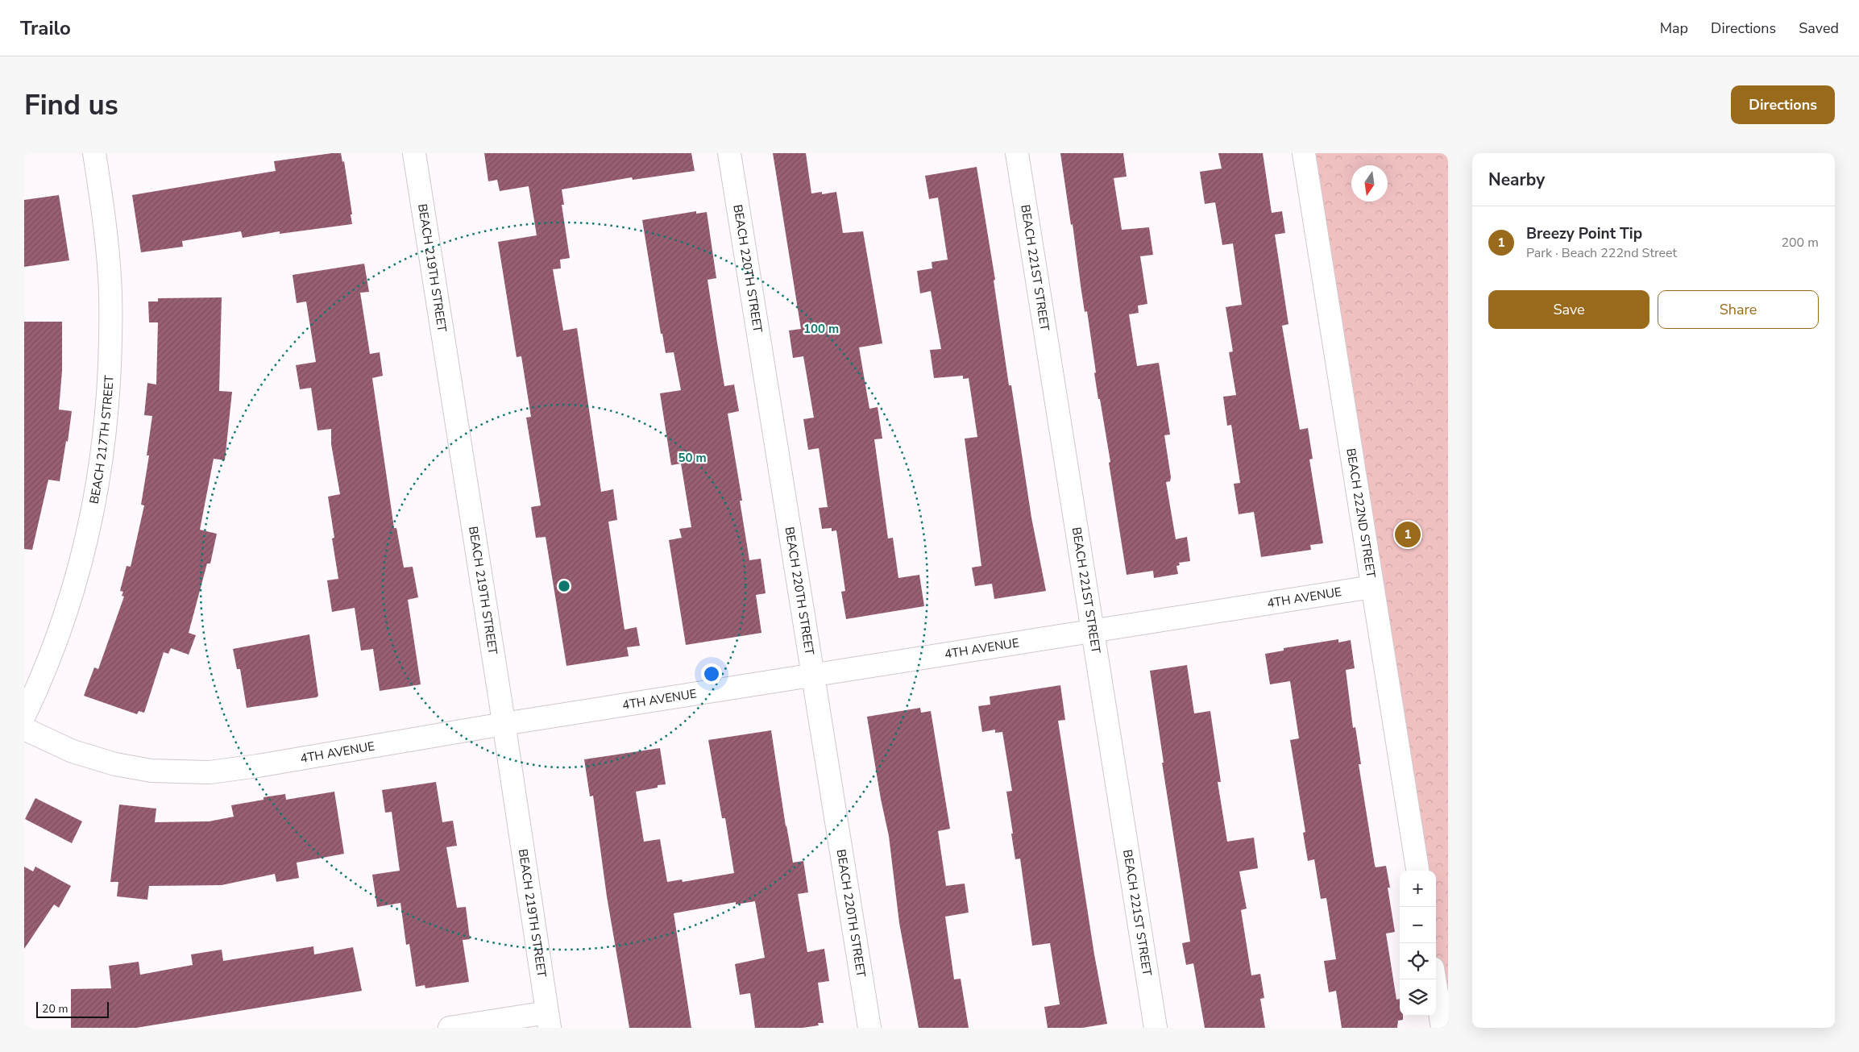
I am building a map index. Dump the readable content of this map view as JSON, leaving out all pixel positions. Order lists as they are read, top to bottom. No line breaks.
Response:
{"streets":{"street":["BEACH 219TH STREET","BEACH 221ST STREET","BEACH 220TH STREET","BEACH 217TH STREET","BEACH 222ND STREET","4TH AVENUE"]},"crossings":[["BEACH 219TH STREET","4TH AVENUE"],["BEACH 221ST STREET","4TH AVENUE"],["BEACH 220TH STREET","4TH AVENUE"],["BEACH 222ND STREET","4TH AVENUE"]],"scale_bar":"20 m","north":"bottom","page":{"header":"Trailo","nav":["Map","Directions","Saved"],"buttons":["Directions",["Save","Share"]],"title":"Find us","heading":"Nearby","list":[{"mark":"1","name":"Breezy Point Tip","note":"Park · Beach 222nd Street","value":"200 m"}],"pins":"1","map_buttons":["+","−"],"scale":"20 m"},"rings":["100 m","50 m"]}
